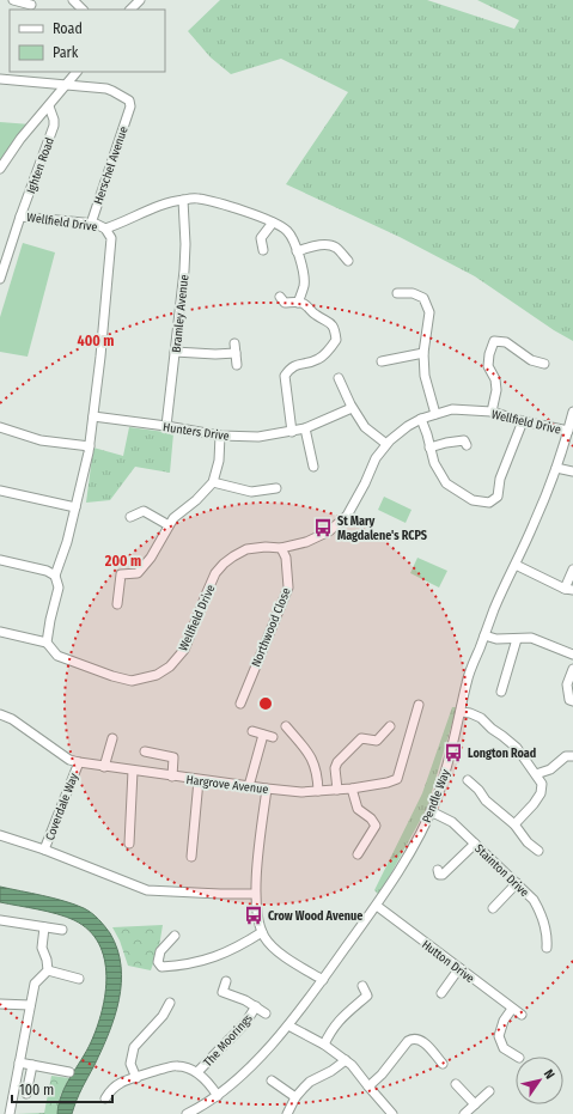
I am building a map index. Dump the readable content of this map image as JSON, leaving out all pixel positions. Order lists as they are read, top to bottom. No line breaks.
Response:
{"streets":{"street":["Ighten Road","Herschel Avenue","Wellfield Drive","Bramley Avenue","Hunters Drive","Northwood Close","Hargrove Avenue","Pendle Way","Coverdale Way","Stainton Drive","Hutton Drive","The Moorings"]},"crossings":[["Ighten Road","Wellfield Drive"],["Herschel Avenue","Wellfield Drive"],["Wellfield Drive","Hunters Drive"],["Wellfield Drive","Northwood Close"],["Wellfield Drive","Pendle Way"],["Bramley Avenue","Hunters Drive"],["Hargrove Avenue","Coverdale Way"],["Pendle Way","Stainton Drive"],["Pendle Way","Hutton Drive"],["Pendle Way","The Moorings"]],"places":{"bus stop":["St Mary Magdalene's RCPS","Longton Road","Crow Wood Avenue"]},"legend":["Road","Park"],"scale_bar":"100 m","north":"top right","rings":["400 m","200 m"]}
